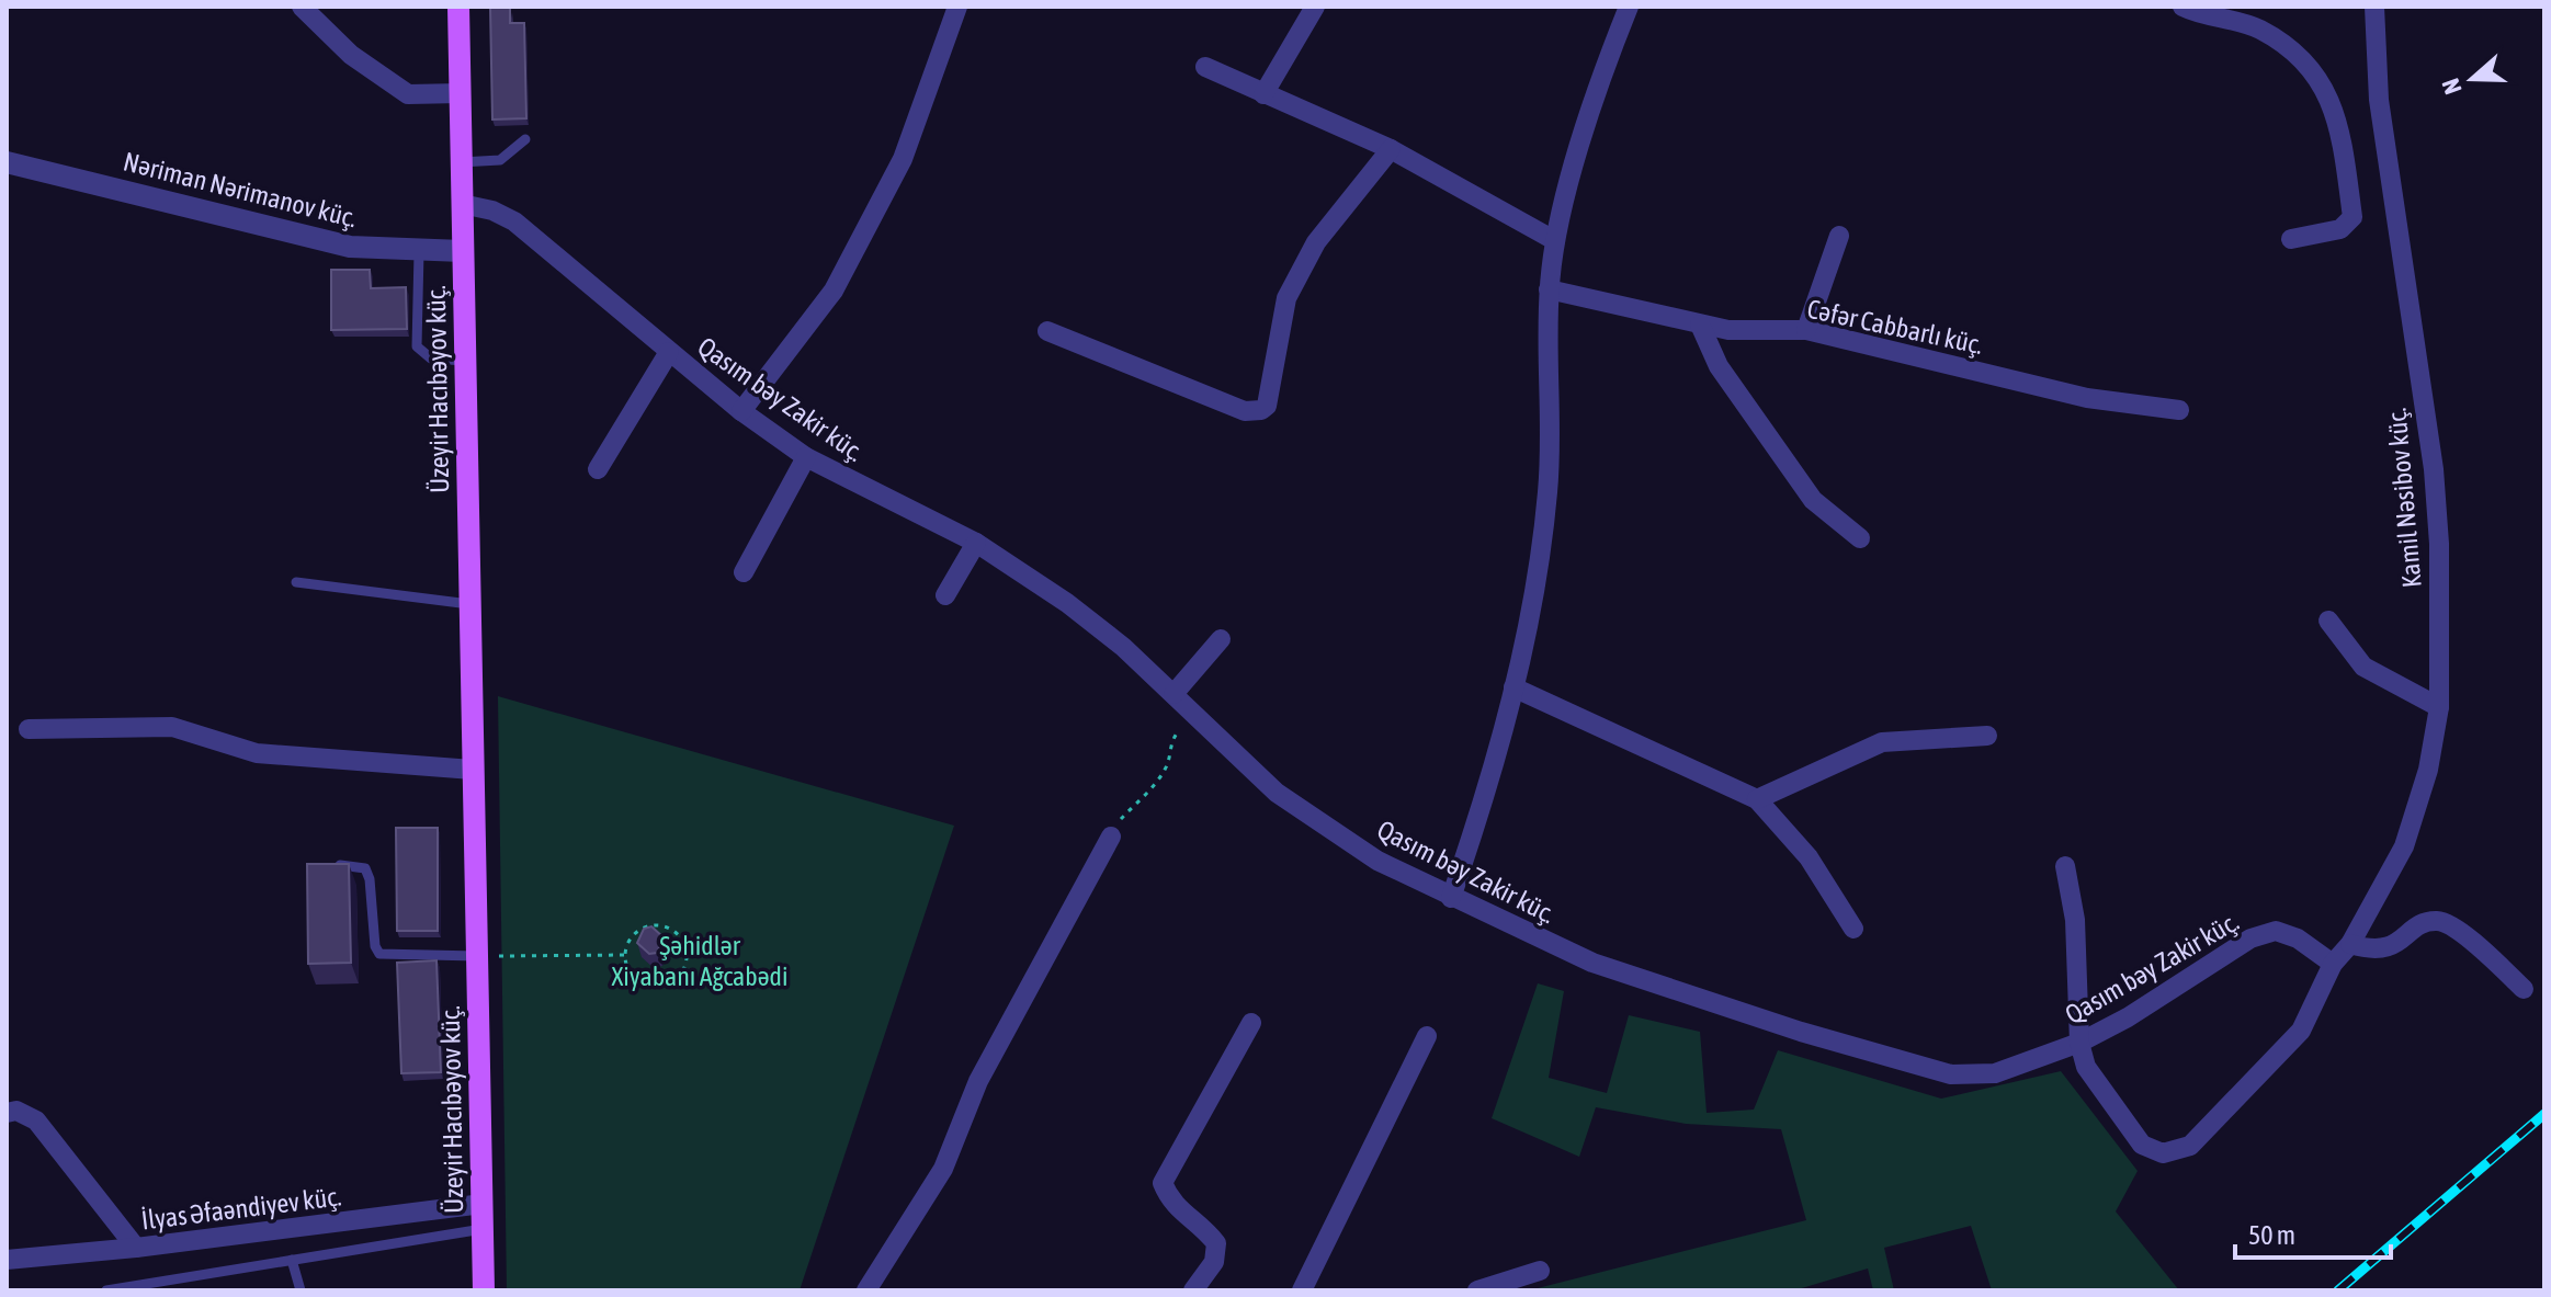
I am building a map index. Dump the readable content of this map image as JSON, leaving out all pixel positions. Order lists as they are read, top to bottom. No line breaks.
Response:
{"streets":{"main road":["Üzeyir Hacıbəyov küç."],"street":["Nəriman Nərimanov küç.","Cəfər Cabbarlı küç.","Qasım bəy Zakir küç.","Kamil Nəsibov küç.","İlyas Əfaəndiyev küç."]},"crossings":[["Nəriman Nərimanov küç.","Üzeyir Hacıbəyov küç."],["Üzeyir Hacıbəyov küç.","Qasım bəy Zakir küç."],["Üzeyir Hacıbəyov küç.","İlyas Əfaəndiyev küç."],["Qasım bəy Zakir küç.","Kamil Nəsibov küç."]],"parks":["Şəhidlər Xiyabanı Ağcabədi"],"scale_bar":"50 m","north":"left"}
